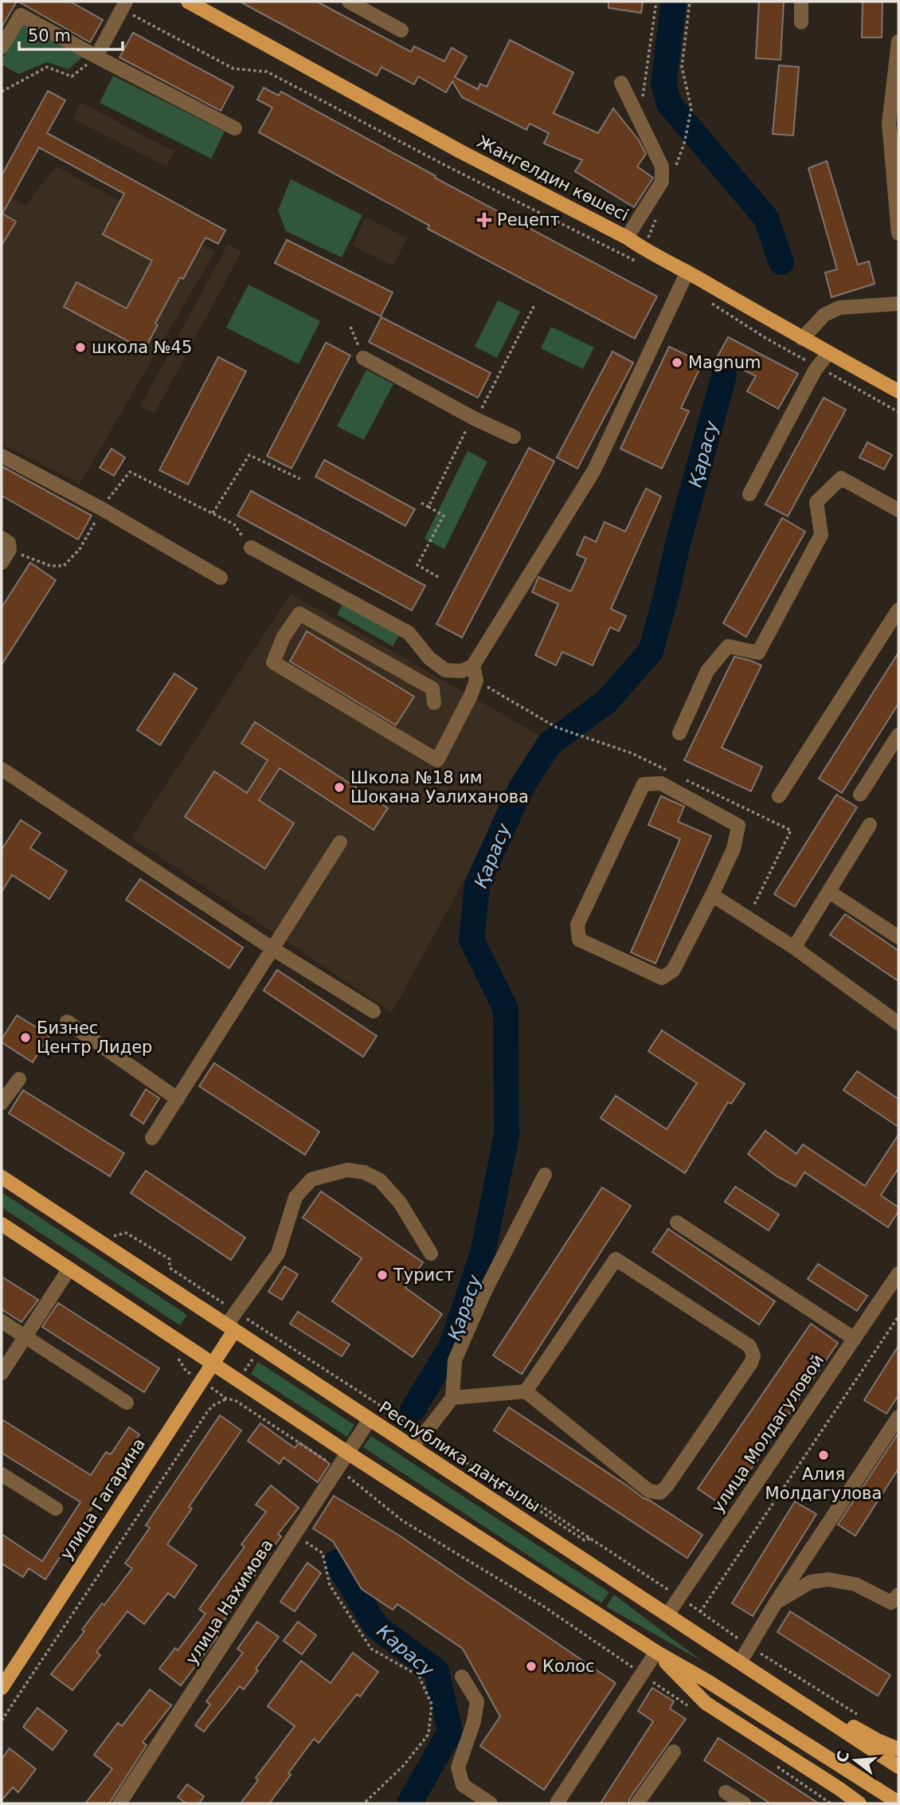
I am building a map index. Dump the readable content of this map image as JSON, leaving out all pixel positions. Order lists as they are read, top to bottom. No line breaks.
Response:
{"streets":{"main road":["Жангелдин көшесі","Республика даңғылы","улица Гагарина"],"street":["улица Молдагуловой","улица Нахимова"]},"crossings":[["улица Молдагуловой","Республика даңғылы"],["Республика даңғылы","улица Гагарина"],["Республика даңғылы","улица Нахимова"]],"water":["Қарасу","Карасу"],"places":{"health":["Рецепт"],"other":["школа №45","Magnum","Школа №18 им Шокана Уалиханова","Бизнес Центр Лидер","Турист","Алия Молдагулова","Колос"]},"scale_bar":"50 m","north":"left"}
